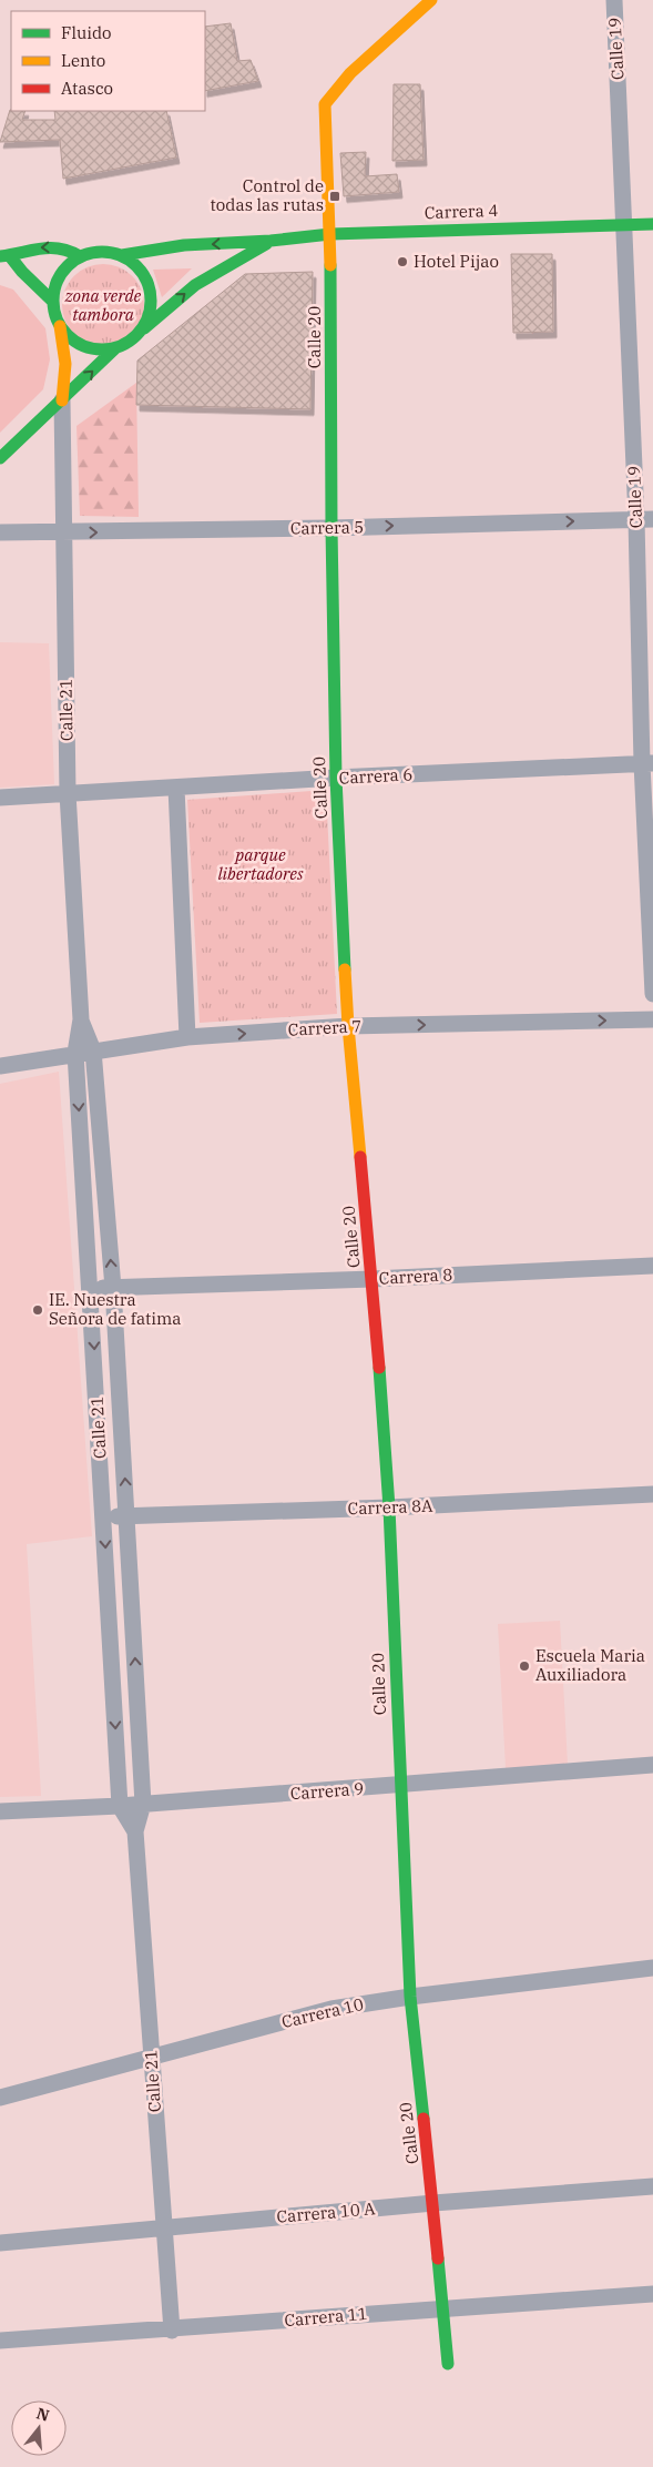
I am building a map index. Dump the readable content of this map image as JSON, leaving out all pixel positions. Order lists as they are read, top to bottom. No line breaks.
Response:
{"streets":{"street":["Calle 19","Carrera 4","Calle 20","Carrera 5","Calle 21","Carrera 6","Carrera 7","Carrera 8","Carrera 8A","Carrera 9","Carrera 10","Carrera 10 A","Carrera 11"]},"crossings":[["Calle 19","Carrera 4"],["Calle 19","Carrera 5"],["Calle 19","Carrera 6"],["Carrera 4","Calle 20"],["Calle 20","Carrera 5"],["Calle 20","Carrera 6"],["Calle 20","Carrera 7"],["Calle 20","Carrera 8"],["Calle 20","Carrera 8A"],["Calle 20","Carrera 9"],["Calle 20","Carrera 10"],["Calle 20","Carrera 10 A"],["Calle 20","Carrera 11"],["Carrera 5","Calle 21"],["Calle 21","Carrera 6"],["Calle 21","Carrera 7"],["Calle 21","Carrera 8"],["Calle 21","Carrera 8A"],["Calle 21","Carrera 9"],["Calle 21","Carrera 10"],["Calle 21","Carrera 10 A"],["Calle 21","Carrera 11"]],"one_way":["Carrera 5","Carrera 7"],"parks":["zona verde tambora","parque libertadores"],"places":{"transit":["Control de todas las rutas"],"other":["Hotel Pijao","IE. Nuestra Señora de fatima","Escuela Maria Auxiliadora"]},"legend":["Fluido","Lento","Atasco"],"north":"top"}
